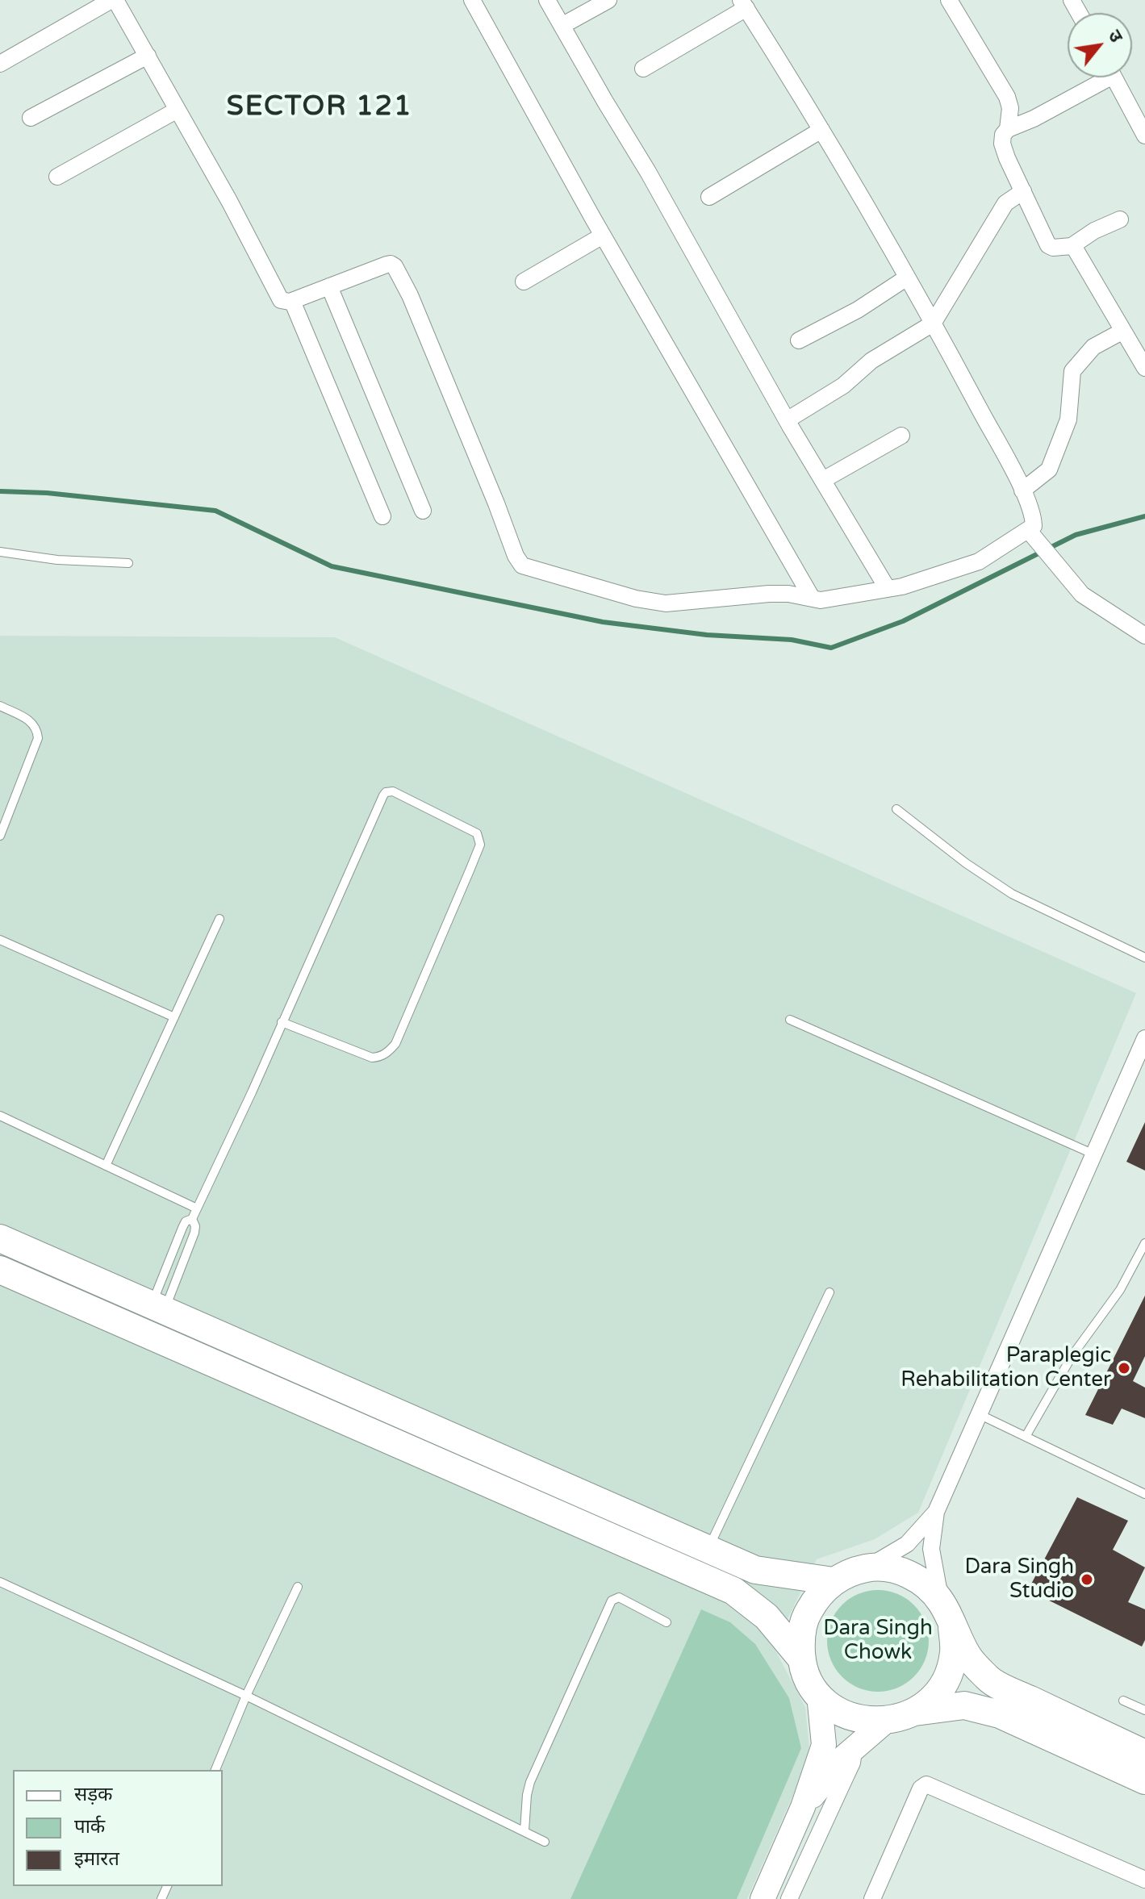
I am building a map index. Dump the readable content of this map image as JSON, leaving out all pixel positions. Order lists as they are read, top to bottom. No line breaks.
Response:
{"districts":["SECTOR 121"],"parks":["Dara Singh Chowk"],"places":["Paraplegic Rehabilitation Center","Dara Singh Studio"],"legend":["सड़क","पार्क","इमारत"],"north":"top right"}
